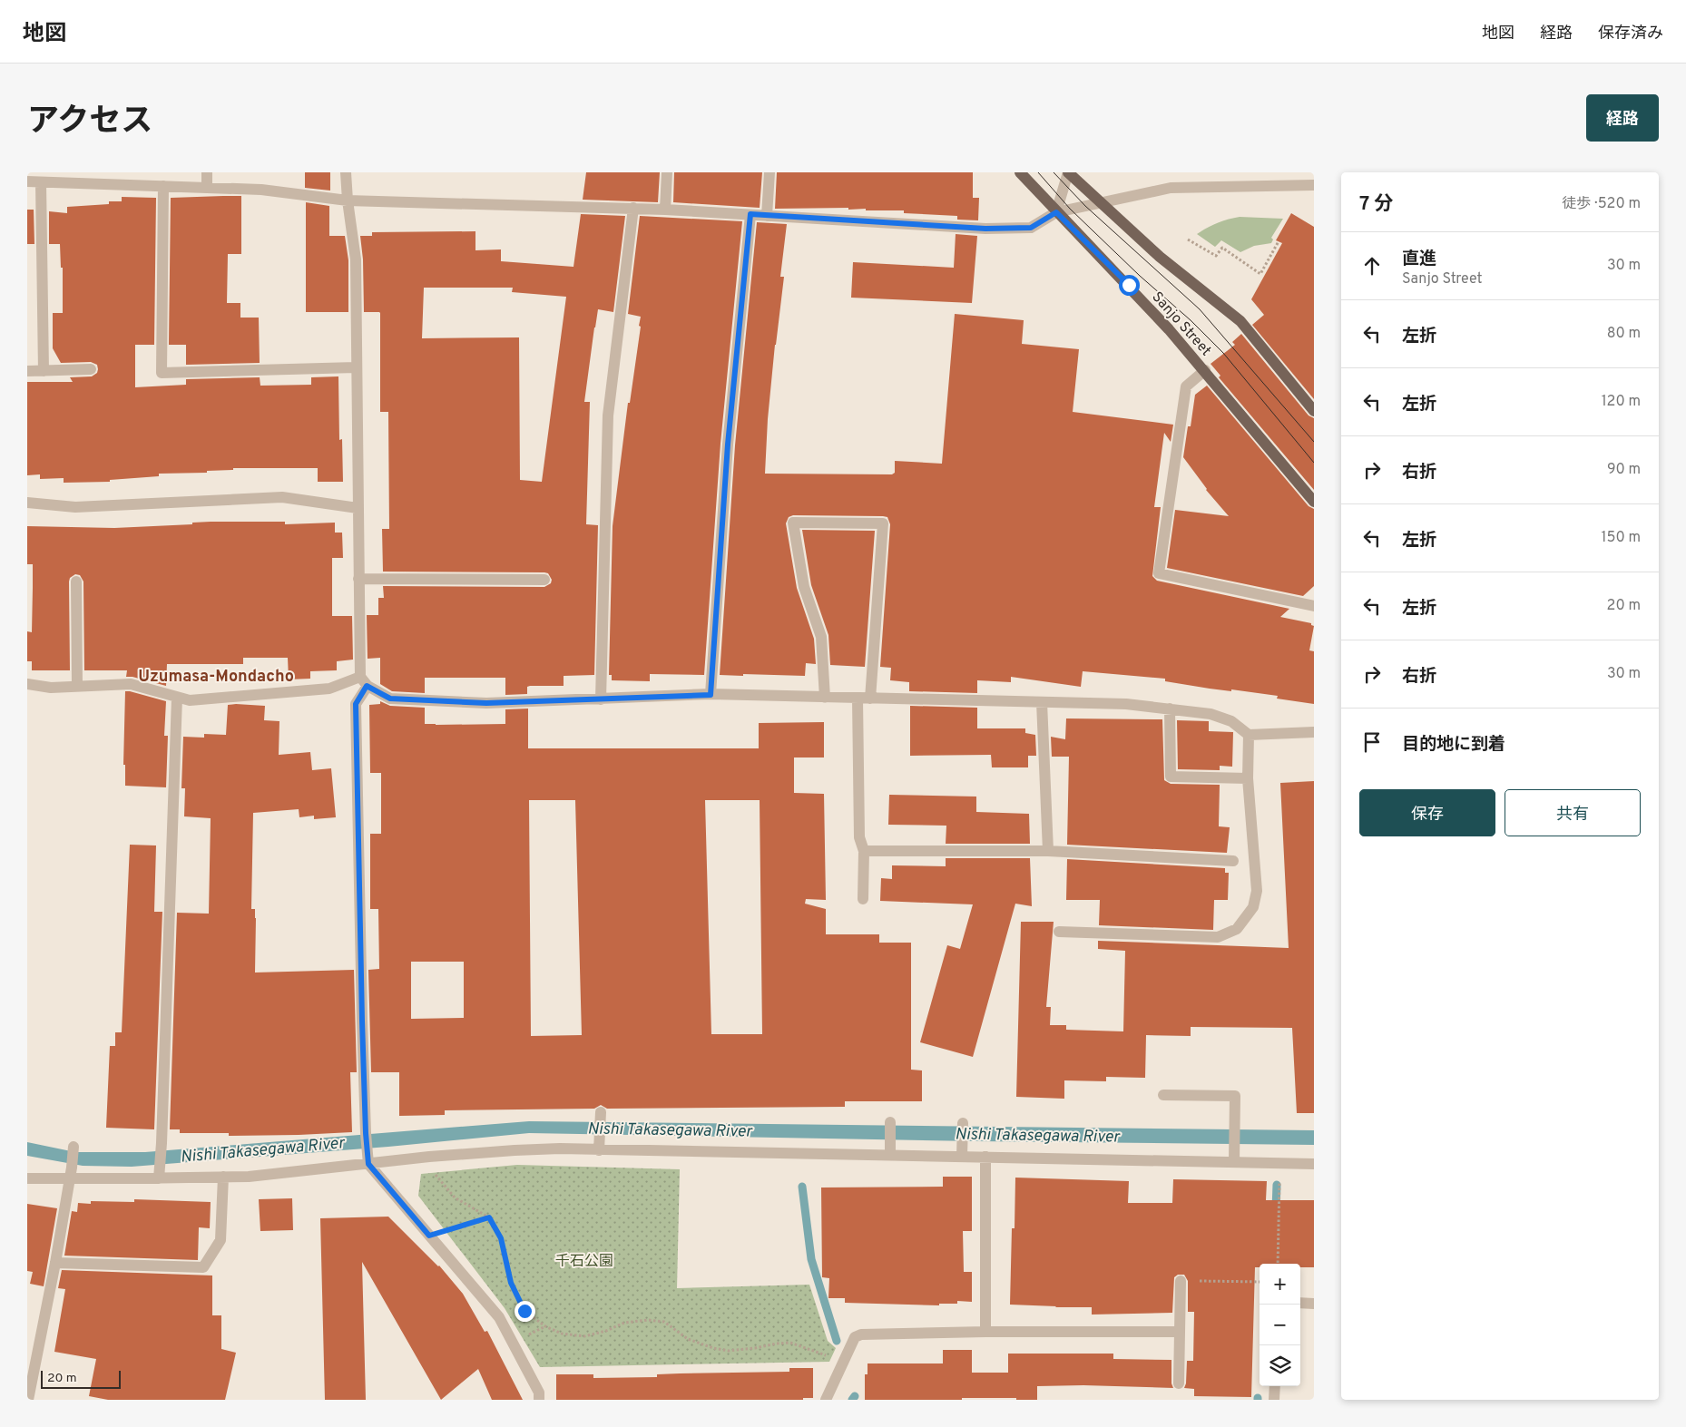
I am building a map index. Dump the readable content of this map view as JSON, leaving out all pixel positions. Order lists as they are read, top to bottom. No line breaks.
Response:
{"streets":{"main road":["Sanjo Street"]},"districts":["Uzumasa-Mondacho"],"water":["Nishi Takasegawa River"],"parks":["千石公園"],"scale_bar":"20 m","page":{"header":"地図","nav":["地図","経路","保存済み"],"title":"アクセス","buttons":["経路",["保存","共有"]],"heading":["7 分","徒歩 · 520 m"],"list":[["直進","Sanjo Street","30 m"],["左折","80 m"],["左折","120 m"],["右折","90 m"],["左折","150 m"],["左折","20 m"],["右折","30 m"],"目的地に到着"],"map_buttons":["+","−"],"scale":"20 m"}}
